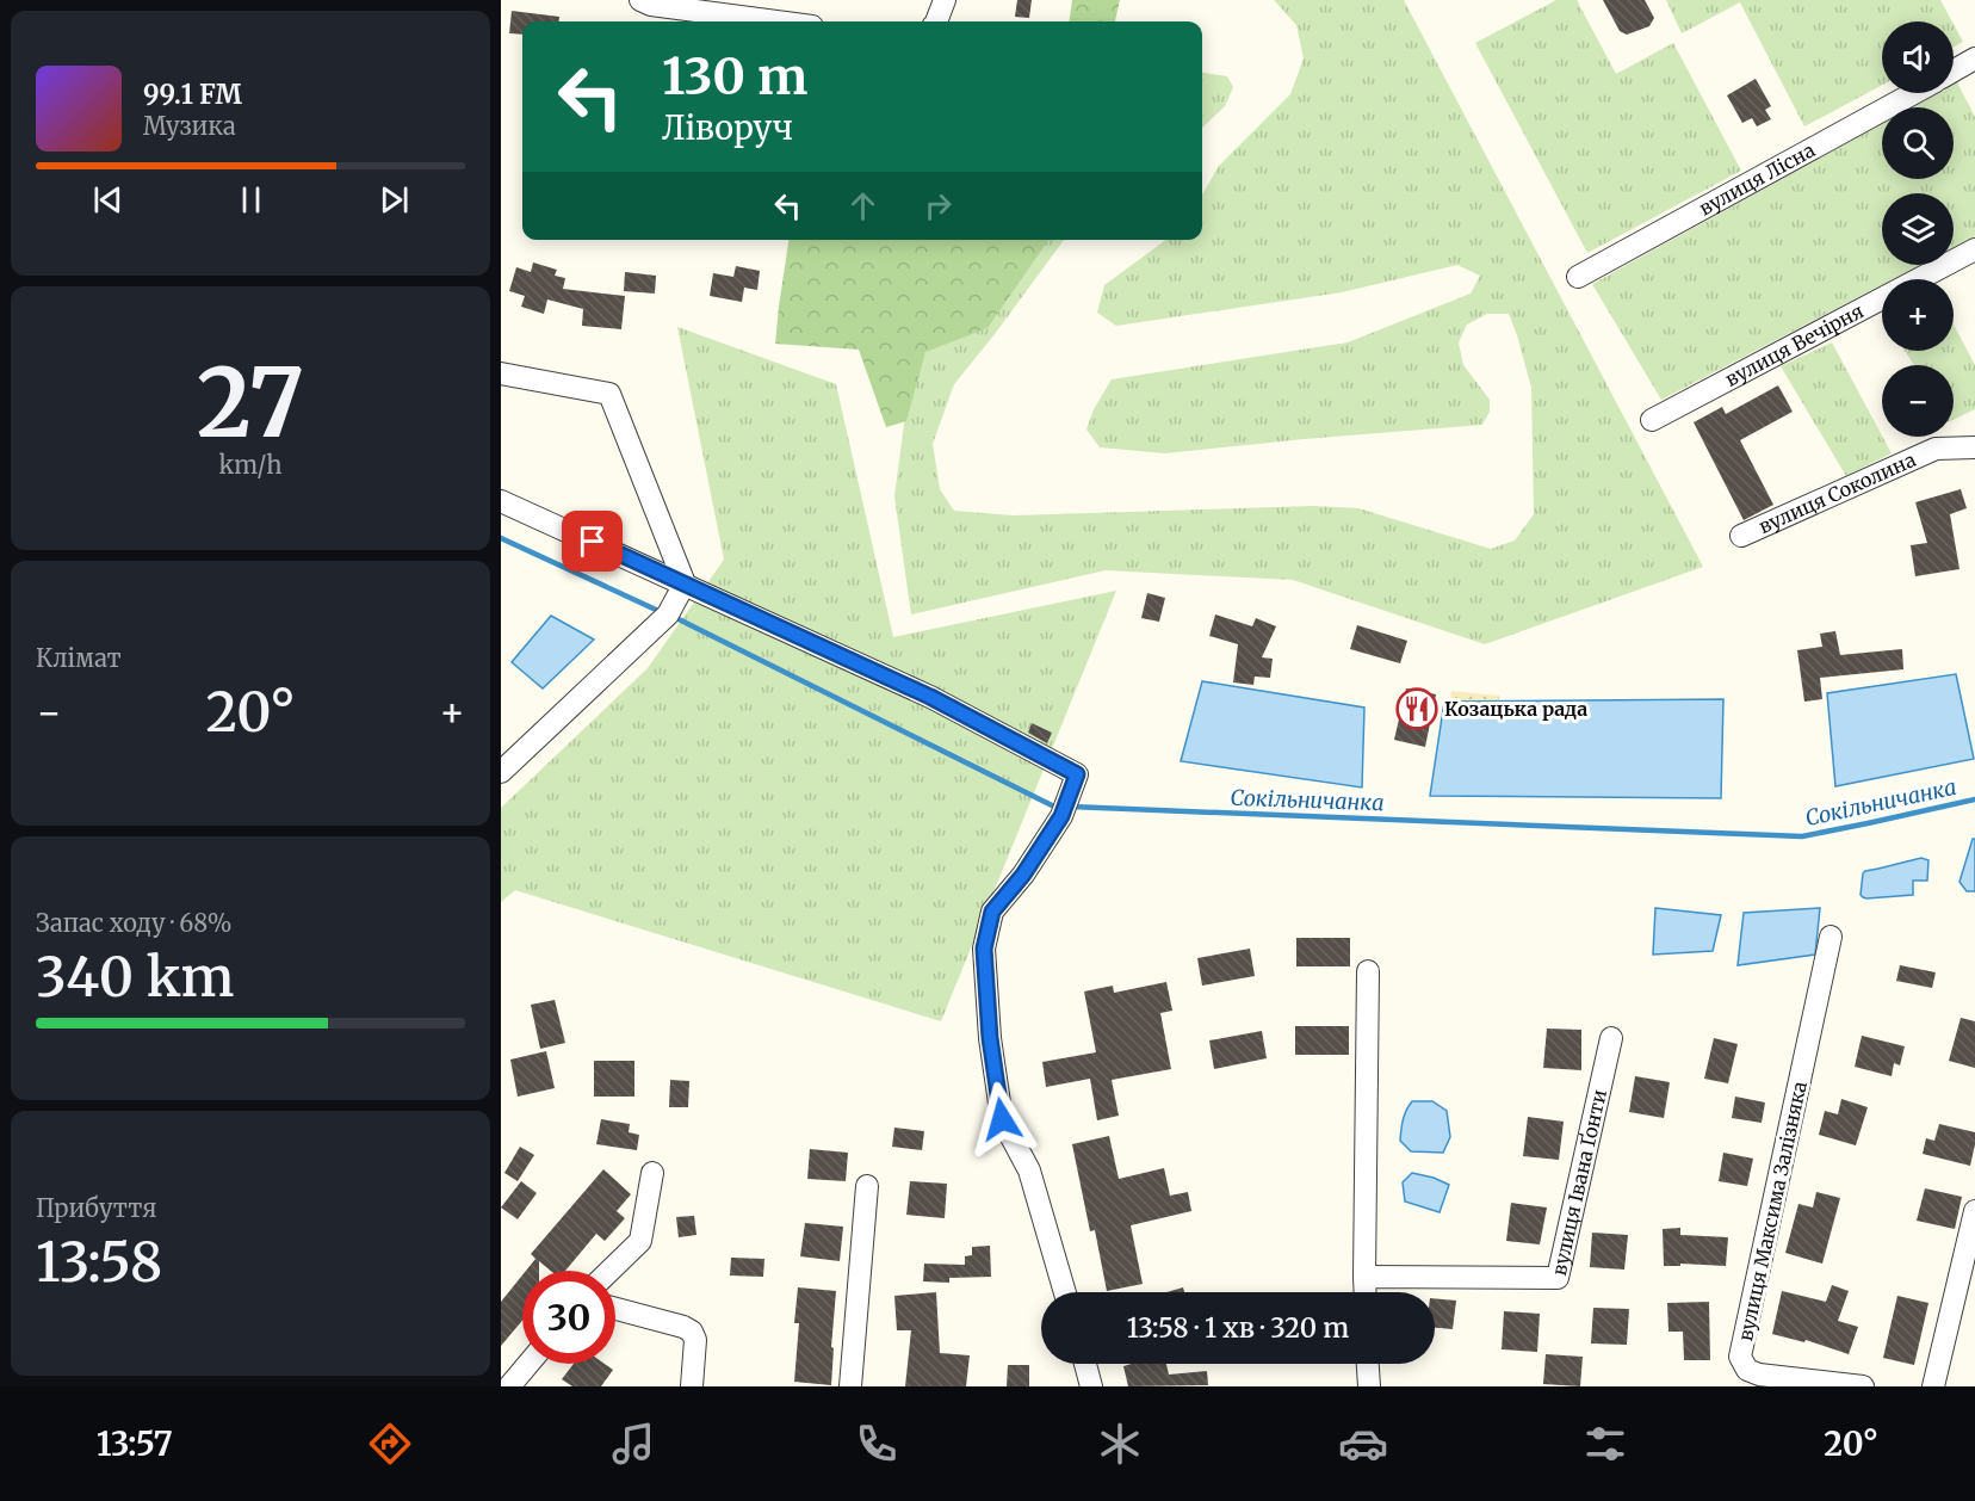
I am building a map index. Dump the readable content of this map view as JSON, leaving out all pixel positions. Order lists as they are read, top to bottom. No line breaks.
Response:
{"streets":{"street":["вулиця Лісна","вулиця Вечірня","вулиця Соколина","вулиця Івана Ґонти","вулиця Максима Залізняка"]},"water":["Сокільничанка"],"places":{"restaurant":["Козацька рада"]},"page":{"map_buttons":["+","−"],"turn":["130 m","Ліворуч"],"song":["99.1 FM","Музика"],"tile":[["27","km/h"],"Клімат",["Запас ходу · 68%","340 km"],["Прибуття","13:58"]],"heat":["−","20°","+"],"limit":"30","trip":"13:58 · 1 хв · 320 m","tabs":["13:57","20°"]}}
